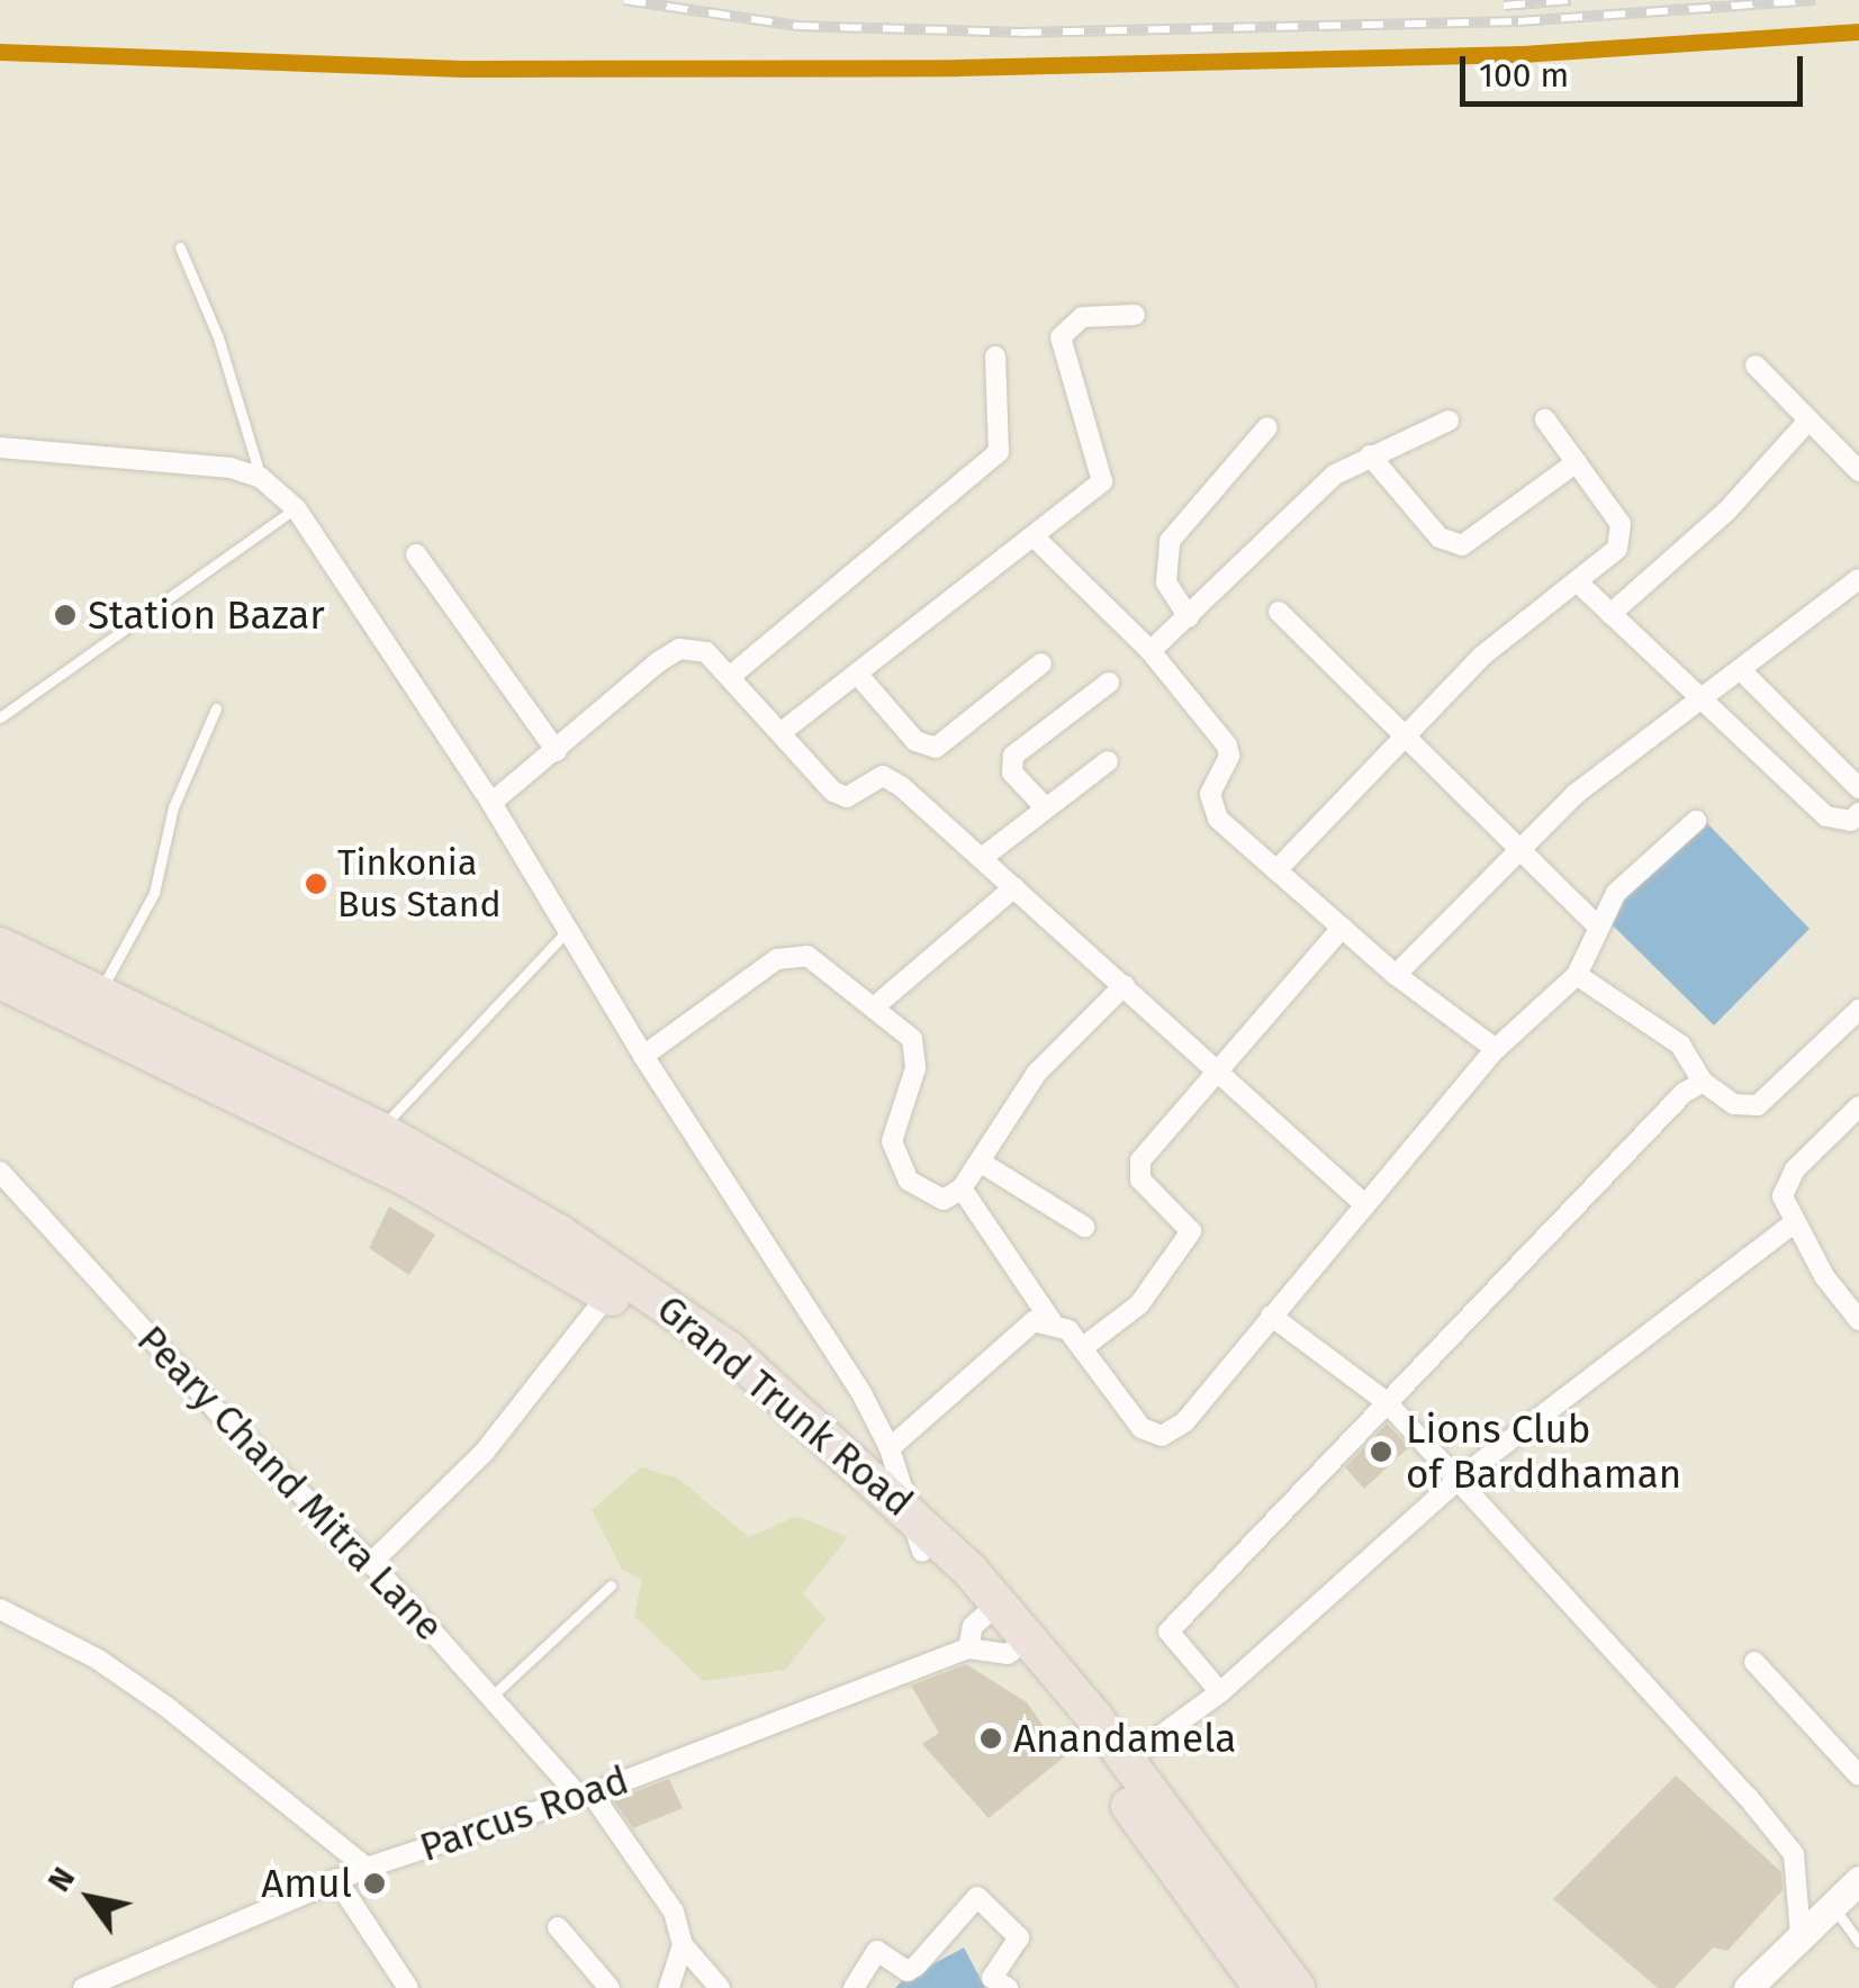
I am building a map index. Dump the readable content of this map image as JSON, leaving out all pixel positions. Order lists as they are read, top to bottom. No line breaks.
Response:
{"streets":{"highway":["Grand Trunk Road"],"street":["Peary Chand Mitra Lane","Parcus Road"]},"crossings":[["Grand Trunk Road","Parcus Road"],["Peary Chand Mitra Lane","Parcus Road"]],"places":["Station Bazar","Tinkonia Bus Stand","Lions Club of Barddhaman","Anandamela","Amul"],"scale_bar":"100 m","north":"top left"}
